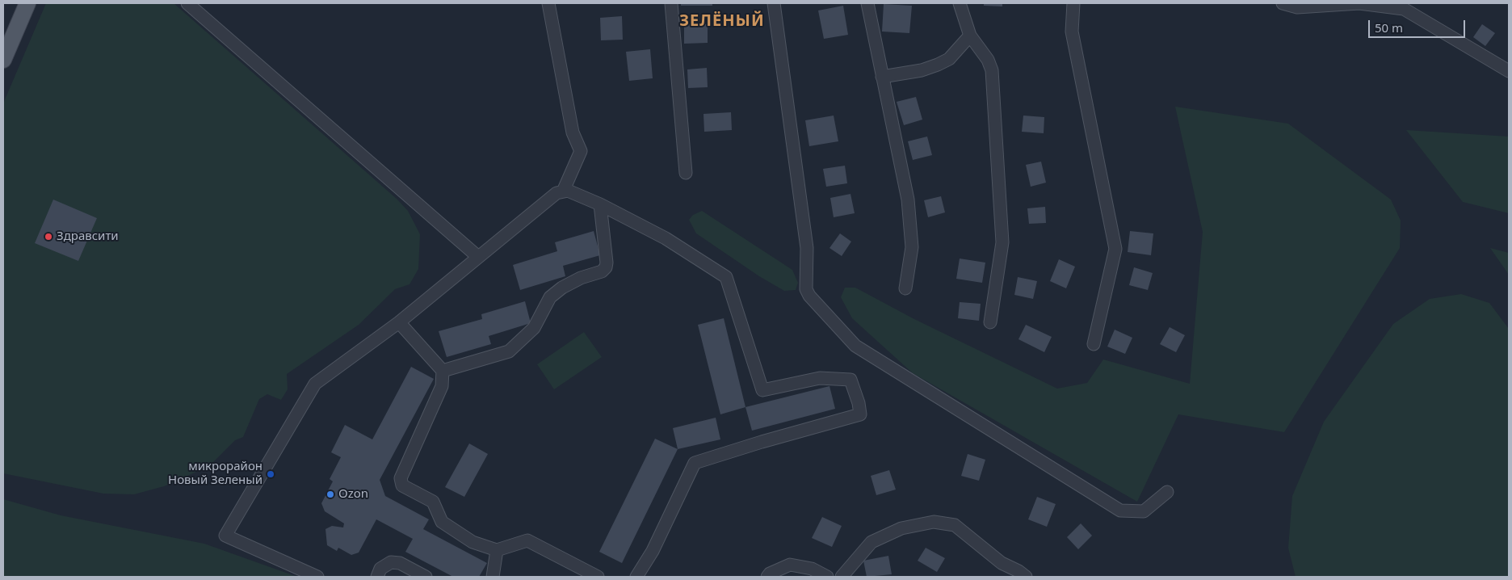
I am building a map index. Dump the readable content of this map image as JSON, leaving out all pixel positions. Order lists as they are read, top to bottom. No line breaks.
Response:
{"districts":["ЗЕЛЁНЫЙ"],"places":["Здравсити","микрорайон Новый Зеленый","Ozon"],"scale_bar":"50 m"}
